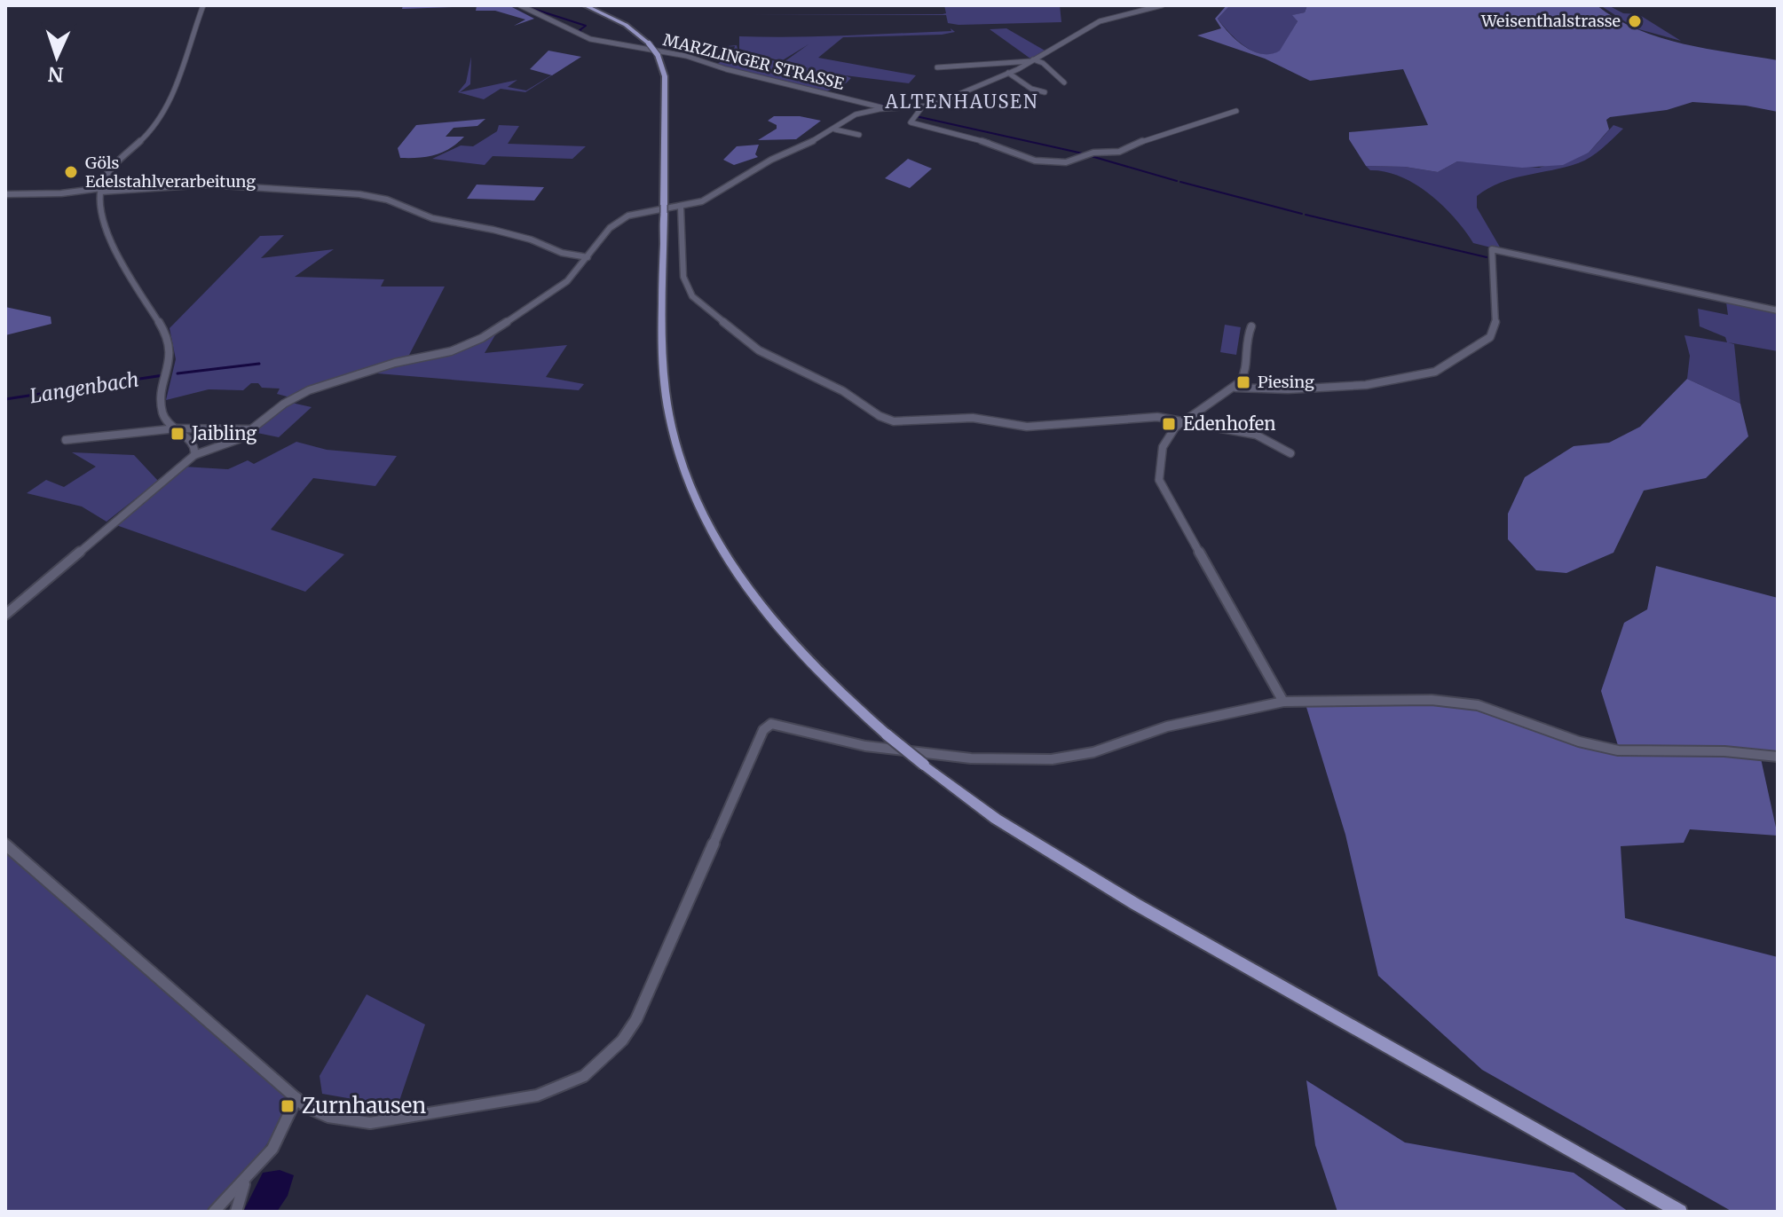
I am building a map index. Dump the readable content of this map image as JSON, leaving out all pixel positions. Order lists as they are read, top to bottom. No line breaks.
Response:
{"streets":{"street":["MARZLINGER STRASSE"]},"districts":["ALTENHAUSEN"],"water":["Langenbach"],"places":{"other":["Weisenthalstrasse","Göls Edelstahlverarbeitung"],"transit":["Piesing","Edenhofen","Jaibling","Zurnhausen"]},"north":"bottom"}
